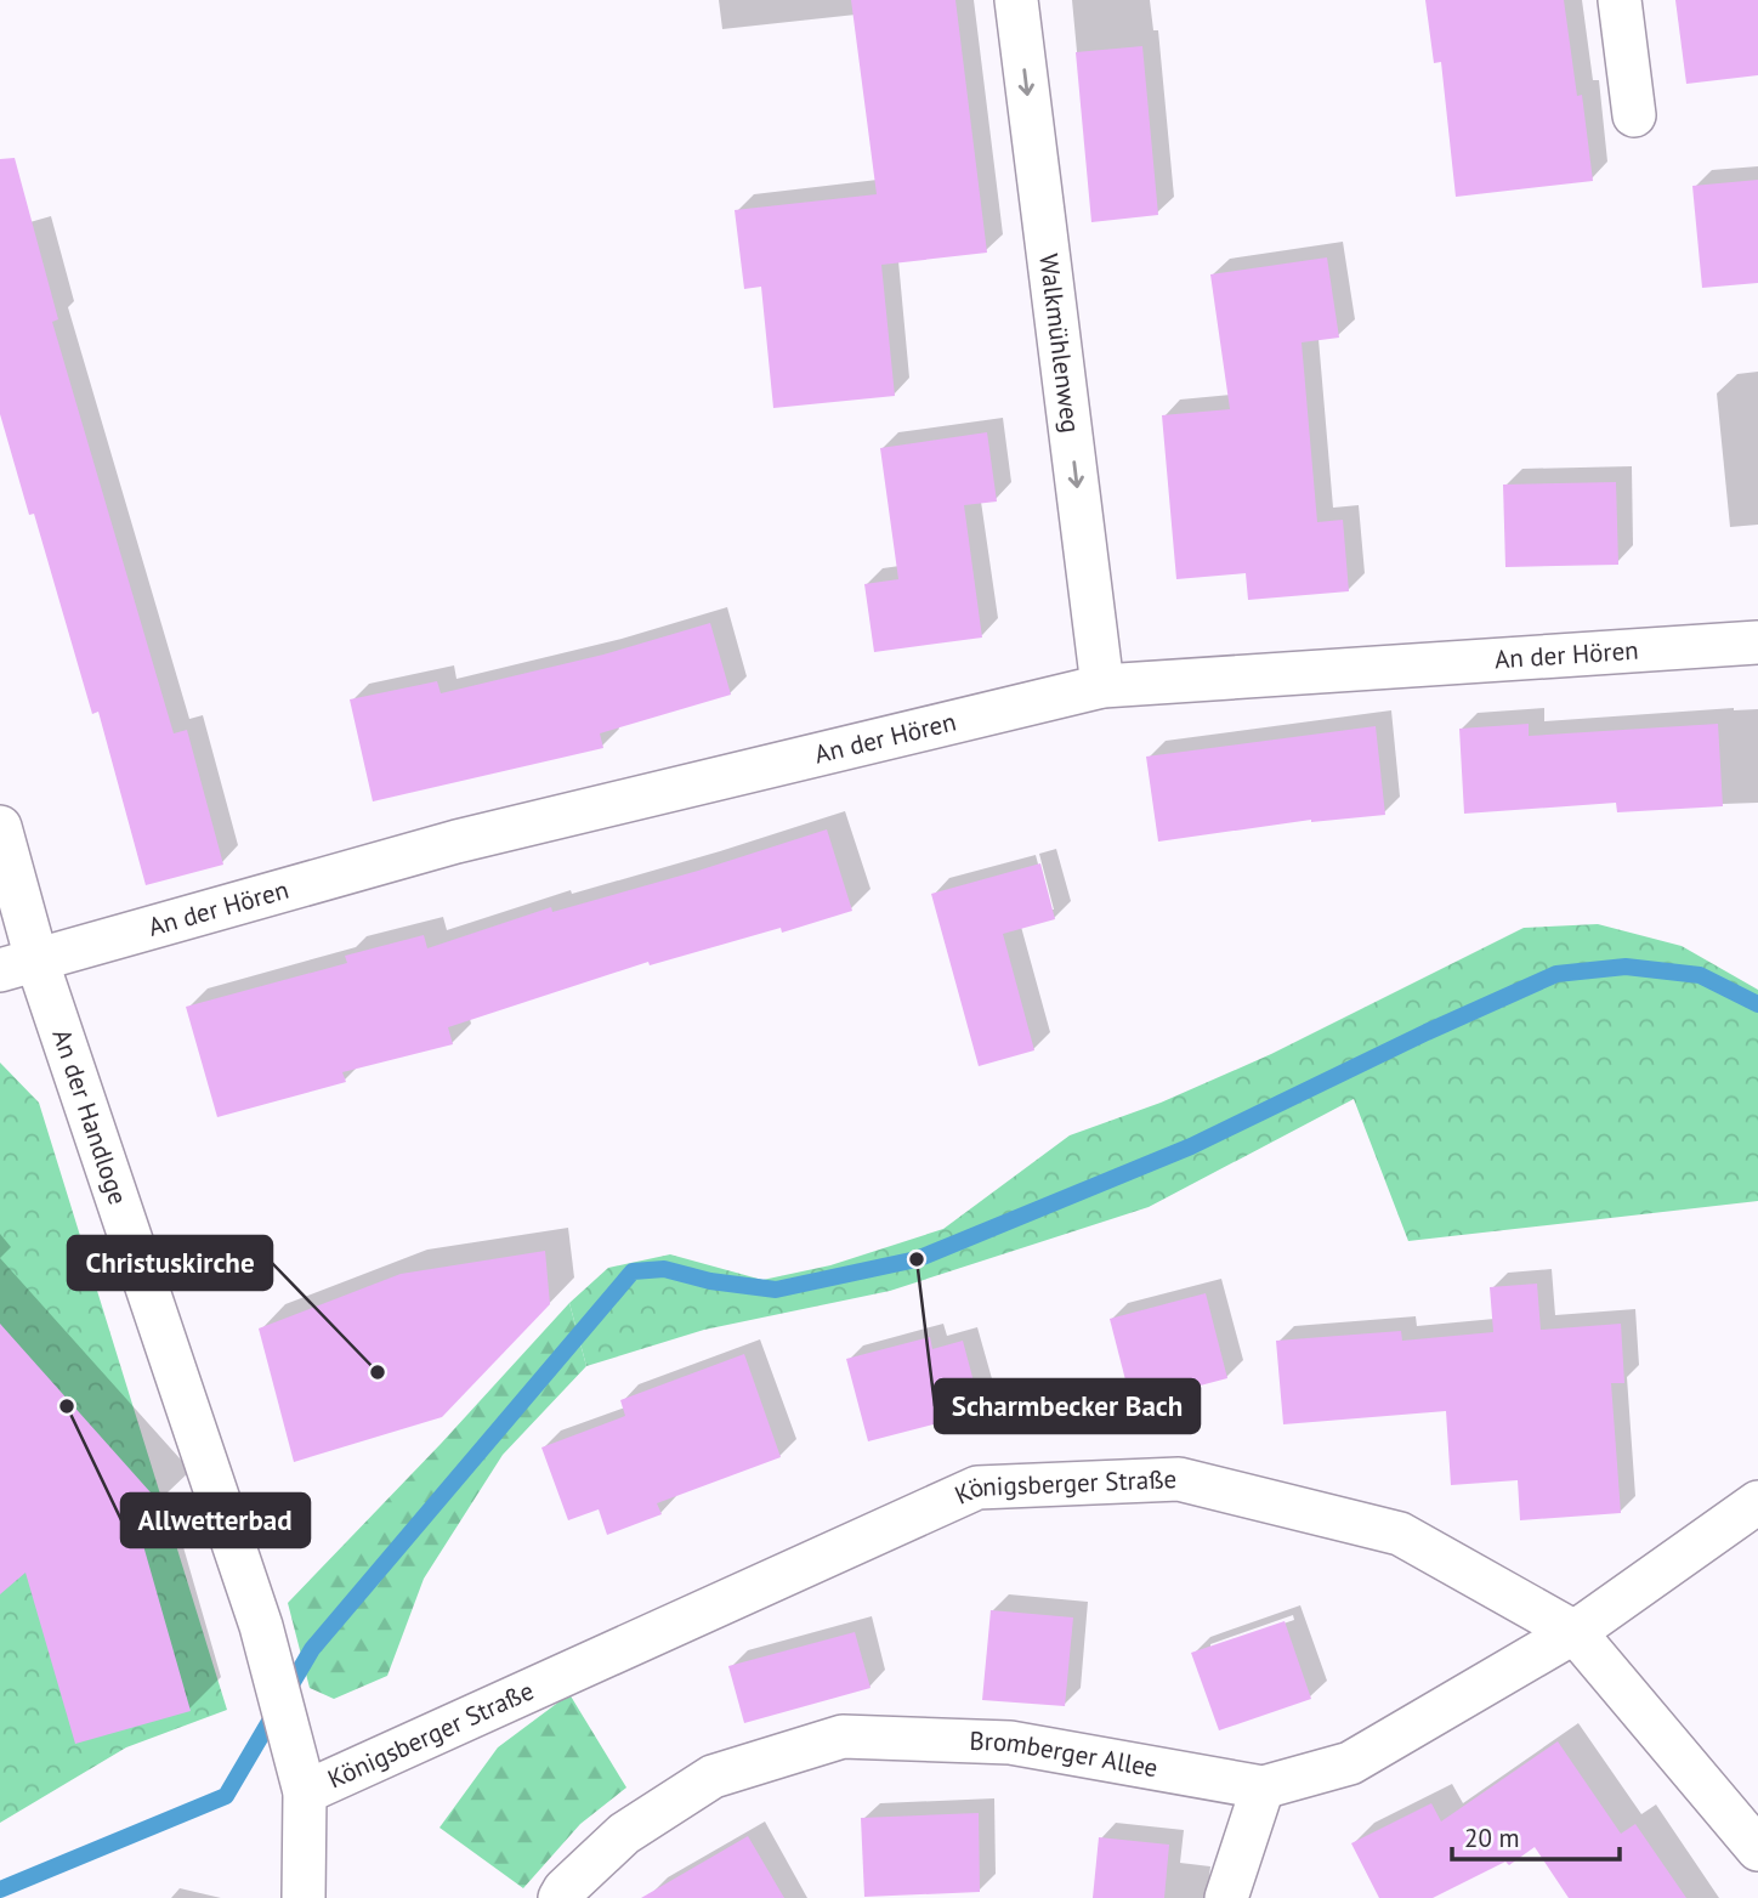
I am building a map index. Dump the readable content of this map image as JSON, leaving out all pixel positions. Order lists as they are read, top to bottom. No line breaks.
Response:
{"streets":{"street":["Walkmühlenweg","An der Hören","An der Handloge","Königsberger Straße","Bromberger Allee"]},"crossings":[["Walkmühlenweg","An der Hören"],["An der Hören","An der Handloge"],["An der Handloge","Königsberger Straße"],["Königsberger Straße","Bromberger Allee"]],"one_way":["Walkmühlenweg"],"places":["Scharmbecker Bach","Christuskirche","Allwetterbad"],"scale_bar":"20 m"}
